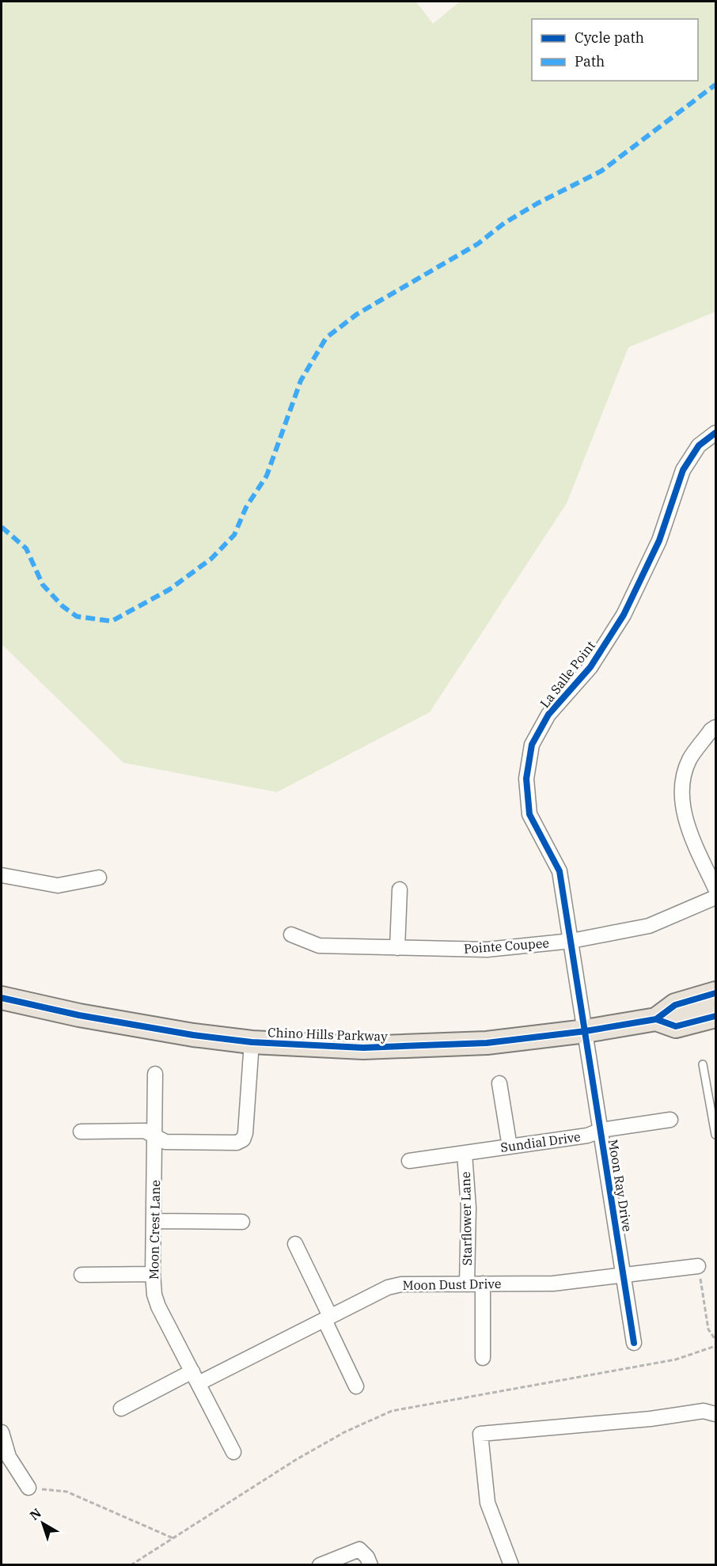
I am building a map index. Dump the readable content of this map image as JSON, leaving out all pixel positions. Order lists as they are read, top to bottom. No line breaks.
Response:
{"streets":{"main road":["Chino Hills Parkway"],"street":["La Salle Point","Pointe Coupee","Sundial Drive","Moon Ray Drive","Starflower Lane","Moon Crest Lane","Moon Dust Drive"]},"crossings":[["La Salle Point","Pointe Coupee"],["La Salle Point","Chino Hills Parkway"],["La Salle Point","Moon Ray Drive"],["Chino Hills Parkway","Moon Ray Drive"],["Sundial Drive","Moon Ray Drive"],["Sundial Drive","Starflower Lane"],["Moon Ray Drive","Moon Dust Drive"],["Starflower Lane","Moon Dust Drive"],["Moon Crest Lane","Moon Dust Drive"]],"legend":["Cycle path","Path"],"north":"top left"}
